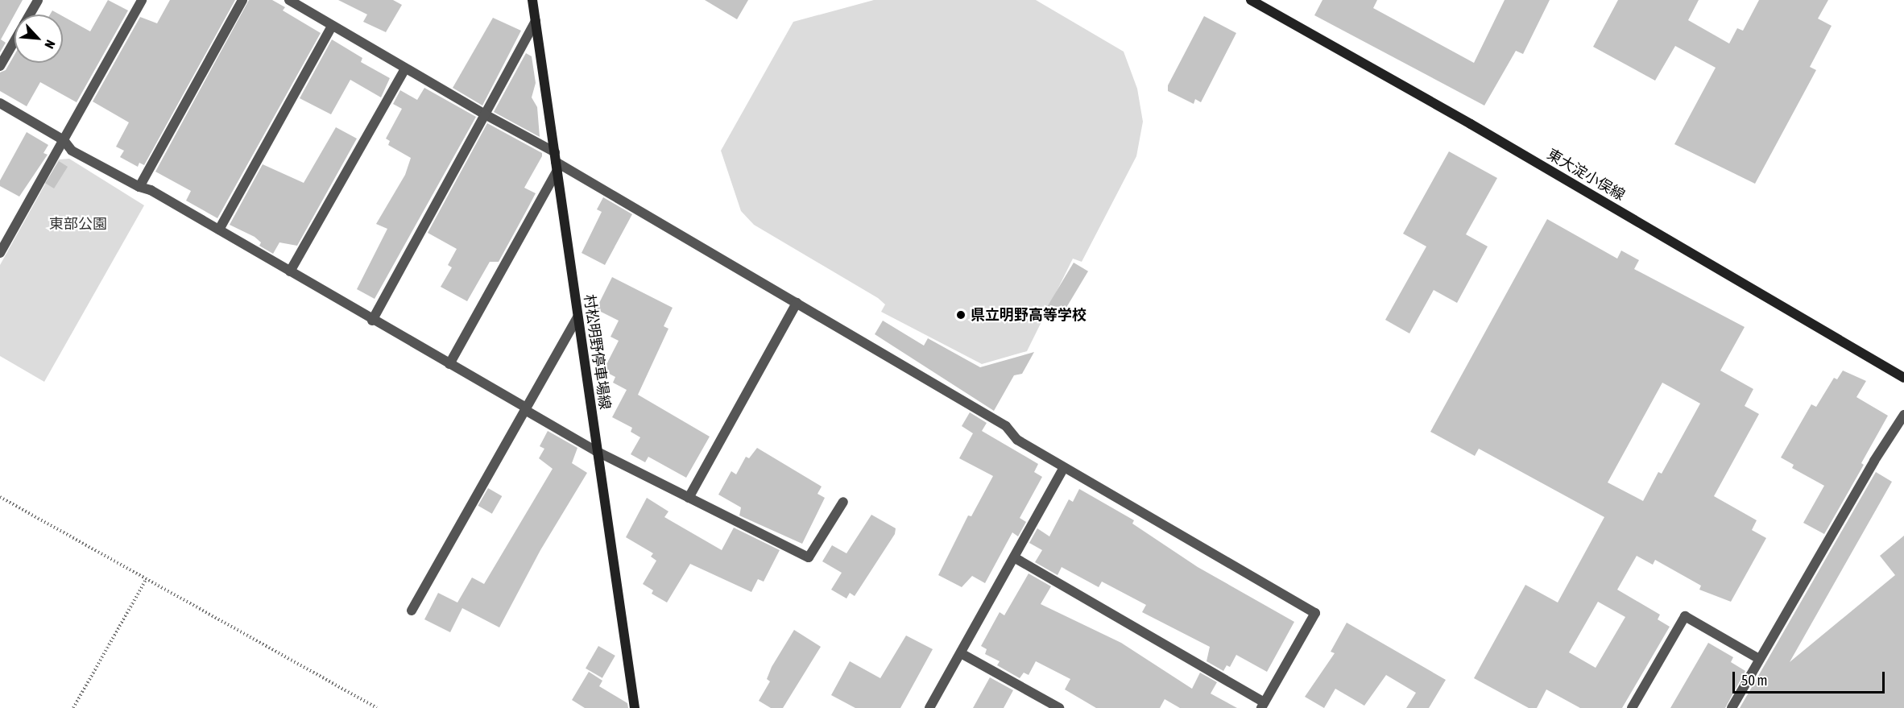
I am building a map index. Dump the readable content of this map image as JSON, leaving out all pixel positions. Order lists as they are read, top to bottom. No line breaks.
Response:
{"streets":{"main road":["東大淀小俣線","村松明野停車場線"]},"parks":["東部公園"],"places":["県立明野高等学校"],"scale_bar":"50 m","north":"bottom right"}
